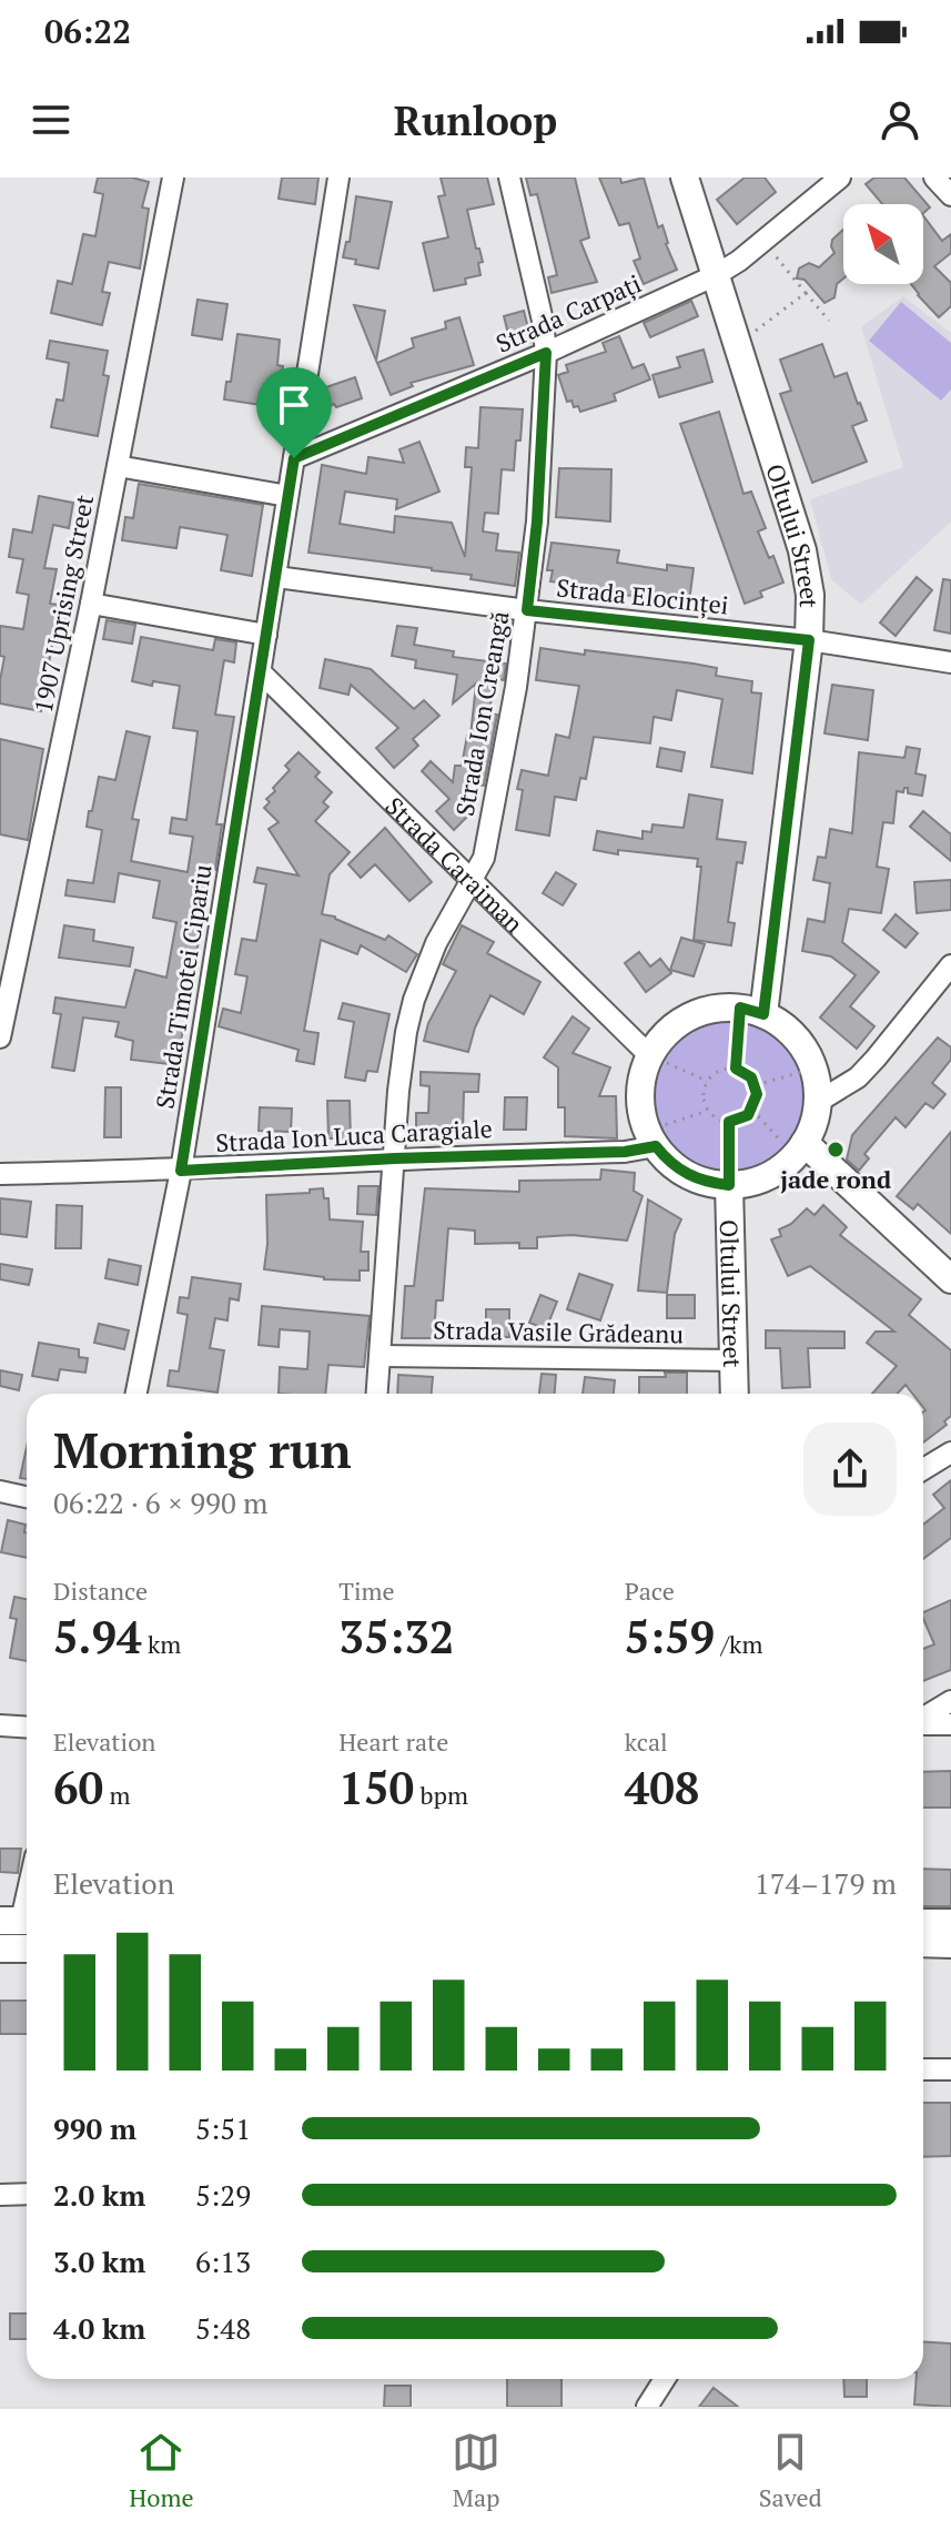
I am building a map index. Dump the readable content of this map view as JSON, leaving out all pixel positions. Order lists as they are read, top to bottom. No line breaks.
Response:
{"streets":{"main road":["Oltului Street"],"street":["Strada Carpați","Strada Elocinței","1907 Uprising Street","Strada Ion Creangă","Strada Caraiman","Strada Timotei Cipariu","Strada Ion Luca Caragiale","Strada Vasile Grădeanu"]},"crossings":[["Strada Carpați","Oltului Street"],["Strada Carpați","Strada Ion Creangă"],["Strada Carpați","Strada Timotei Cipariu"],["Oltului Street","Strada Elocinței"],["Oltului Street","Strada Vasile Grădeanu"],["Strada Elocinței","Strada Ion Creangă"],["Strada Elocinței","Strada Timotei Cipariu"],["Strada Ion Creangă","Strada Caraiman"],["Strada Ion Creangă","Strada Ion Luca Caragiale"],["Strada Ion Creangă","Strada Vasile Grădeanu"],["Strada Caraiman","Strada Timotei Cipariu"],["Strada Timotei Cipariu","Strada Ion Luca Caragiale"]],"places":["jade rond"],"north":"top left","page":{"status":"06:22","header":"Runloop","heading":["Morning run","06:22 · 6 × 990 m"],"stats":[["Distance","5.94 km"],["Time","35:32"],["Pace","5:59 /km"],["Elevation","60 m"],["Heart rate","150 bpm"],["kcal","408"]],"chart":["Elevation","174–179 m"],"list":[{"name":"990 m","note":"5:51"},{"name":"2.0 km","note":"5:29"},{"name":"3.0 km","note":"6:13"},{"name":"4.0 km","note":"5:48"}],"tabs":["Home","Map","Saved"]}}
